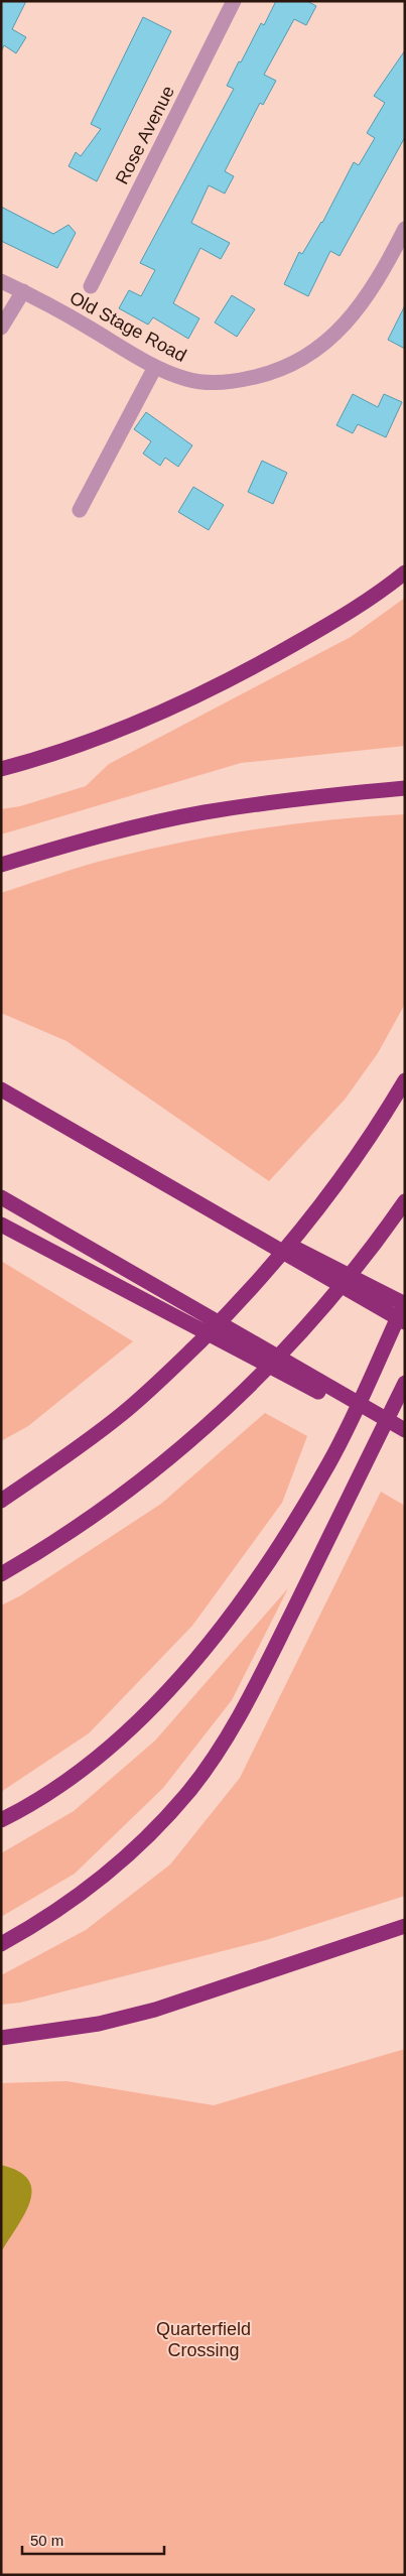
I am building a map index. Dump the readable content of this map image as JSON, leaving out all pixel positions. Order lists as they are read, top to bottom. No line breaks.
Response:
{"streets":{"street":["Rose Avenue","Old Stage Road"]},"parks":["Quarterfield Crossing"],"scale_bar":"50 m"}
